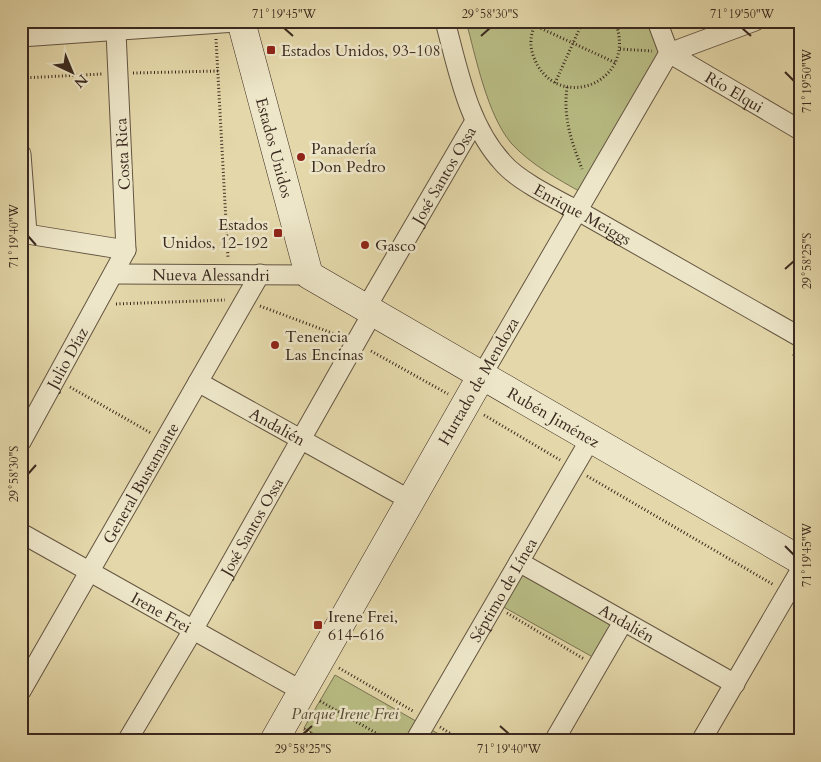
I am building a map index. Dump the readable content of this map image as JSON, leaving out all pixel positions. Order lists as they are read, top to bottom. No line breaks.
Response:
{"streets":{"main road":["Estados Unidos","Hurtado de Mendoza","Rubén Jiménez"],"street":["Río Elqui","Costa Rica","José Santos Ossa","Enrique Meiggs","Nueva Alessandri","Julio Díaz","Andalién","General Bustamante","Séptimo de Línea","Irene Frei"]},"crossings":[["Río Elqui","Hurtado de Mendoza"],["Estados Unidos","Nueva Alessandri"],["Estados Unidos","Rubén Jiménez"],["Costa Rica","Nueva Alessandri"],["Costa Rica","Julio Díaz"],["José Santos Ossa","Enrique Meiggs"],["José Santos Ossa","Rubén Jiménez"],["José Santos Ossa","Andalién"],["José Santos Ossa","Irene Frei"],["Enrique Meiggs","Hurtado de Mendoza"],["Nueva Alessandri","Julio Díaz"],["Nueva Alessandri","Rubén Jiménez"],["Nueva Alessandri","General Bustamante"],["Hurtado de Mendoza","Rubén Jiménez"],["Hurtado de Mendoza","Andalién"],["Hurtado de Mendoza","Irene Frei"],["Rubén Jiménez","Séptimo de Línea"],["Andalién","General Bustamante"],["Andalién","Séptimo de Línea"],["General Bustamante","Irene Frei"]],"parks":["Parque Irene Frei"],"places":{"transit":["Estados Unidos, 93-108","Estados Unidos, 12-192","Irene Frei, 614-616"],"other":["Panadería Don Pedro","Gasco","Tenencia Las Encinas"]},"north":"bottom right","coordinates":["71°19'45\"W","29°58'30\"S","71°19'50\"W","71°19'40\"W","29°58'25\"S"]}
